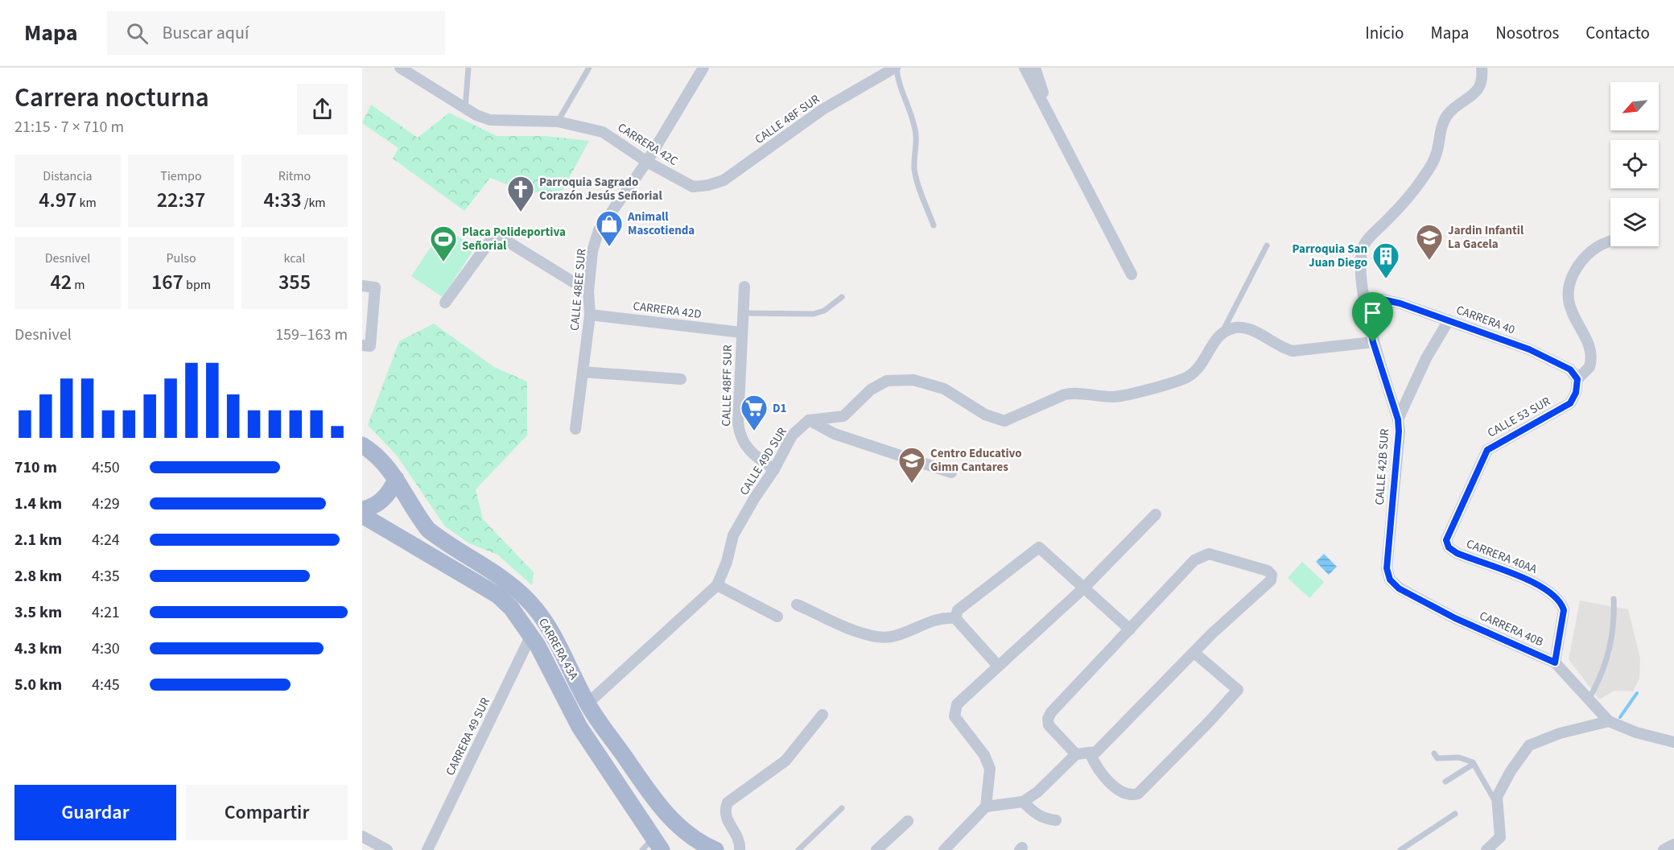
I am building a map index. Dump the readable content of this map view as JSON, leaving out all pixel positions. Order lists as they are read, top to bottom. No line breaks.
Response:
{"streets":{"main road":["CARRERA 43A"],"street":["CALLE 48F SUR","CARRERA 42C","CALLE 48EE SUR","CARRERA 42D","CARRERA 40","CALLE 48FF SUR","CALLE 53 SUR","CALLE 49D SUR","CALLE 42B SUR","CARRERA 40AA","CARRERA 40B","CARRERA 49 SUR"]},"crossings":[["CALLE 48F SUR","CARRERA 42C"],["CARRERA 42C","CALLE 48EE SUR"],["CALLE 48EE SUR","CARRERA 42D"],["CARRERA 42D","CALLE 48FF SUR"],["CARRERA 40","CALLE 53 SUR"],["CALLE 48FF SUR","CALLE 49D SUR"],["CALLE 53 SUR","CARRERA 40AA"],["CALLE 49D SUR","CARRERA 43A"],["CALLE 42B SUR","CARRERA 40B"],["CARRERA 40AA","CARRERA 40B"],["CARRERA 43A","CARRERA 49 SUR"]],"places":{"church":["Parroquia Sagrado Corazón Jesús Señorial"],"shop":["Animall Mascotienda"],"school or university":["Jardin Infantil La Gacela","Centro Educativo Gimn Cantares"],"sports":["Placa Polideportiva Señorial"],"building":["Parroquia San Juan Diego"],"supermarket":["D1"]},"north":"bottom left","page":{"header":"Mapa","search":"Buscar aquí","nav":["Inicio","Mapa","Nosotros","Contacto"],"heading":["Carrera nocturna","21:15 · 7 × 710 m"],"stats":[["Distancia","4.97 km"],["Tiempo","22:37"],["Ritmo","4:33 /km"],["Desnivel","42 m"],["Pulso","167 bpm"],["kcal","355"]],"chart":["Desnivel","159–163 m"],"list":[{"name":"710 m","note":"4:50"},{"name":"1.4 km","note":"4:29"},{"name":"2.1 km","note":"4:24"},{"name":"2.8 km","note":"4:35"},{"name":"3.5 km","note":"4:21"},{"name":"4.3 km","note":"4:30"},{"name":"5.0 km","note":"4:45"}],"buttons":["Guardar","Compartir"]}}
